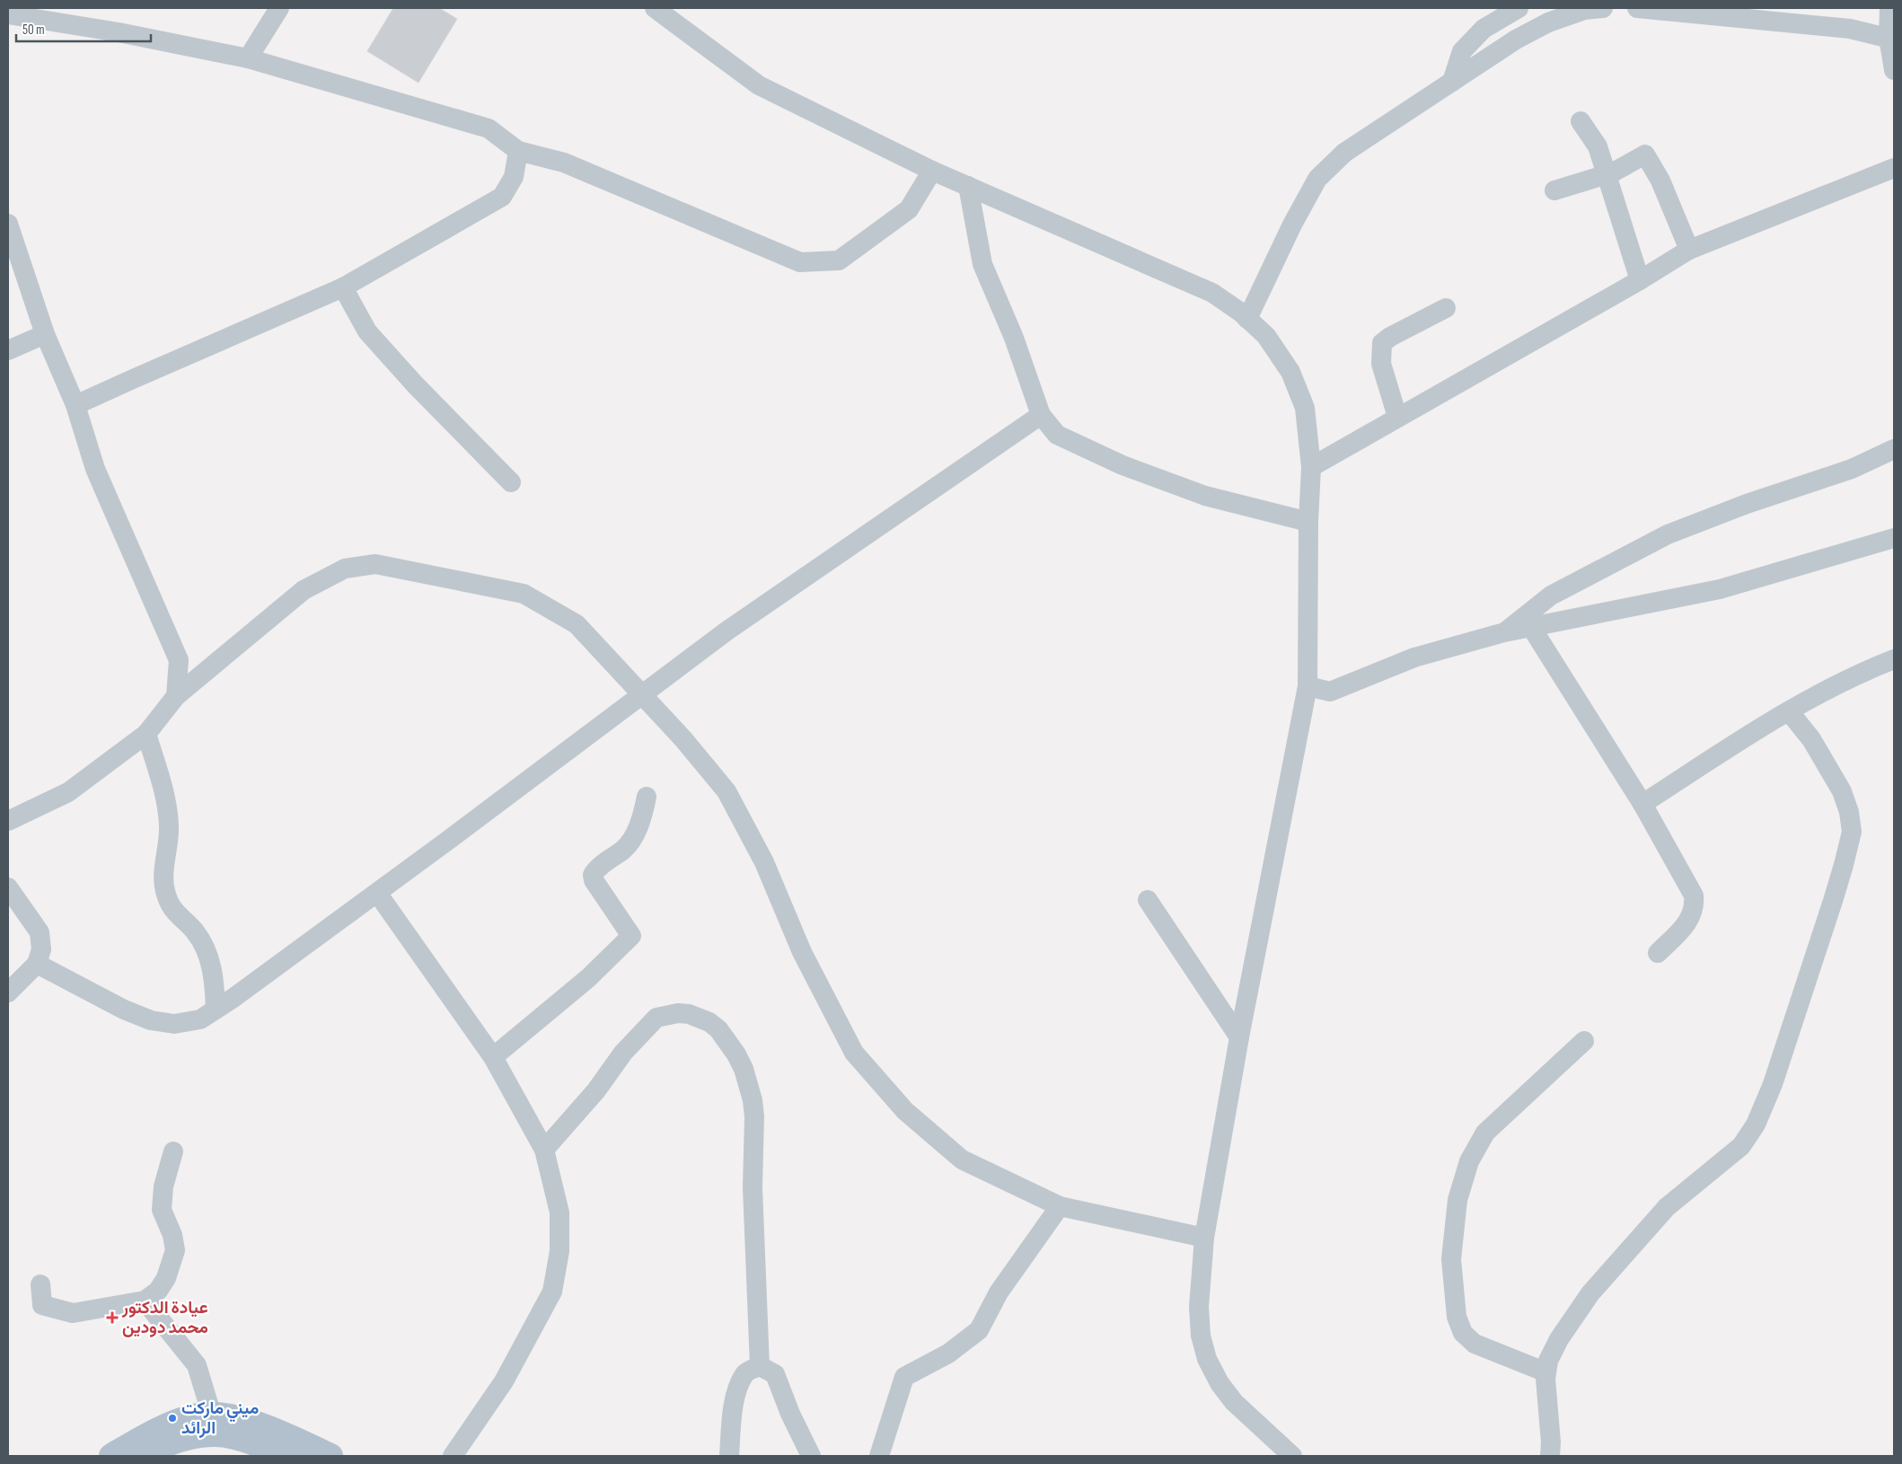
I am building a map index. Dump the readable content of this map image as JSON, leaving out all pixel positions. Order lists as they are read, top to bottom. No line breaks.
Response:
{"places":{"health":["عيادة الدكتور محمد دودين"],"other":["ميني ماركت الرائد"]},"scale_bar":"50 m"}
